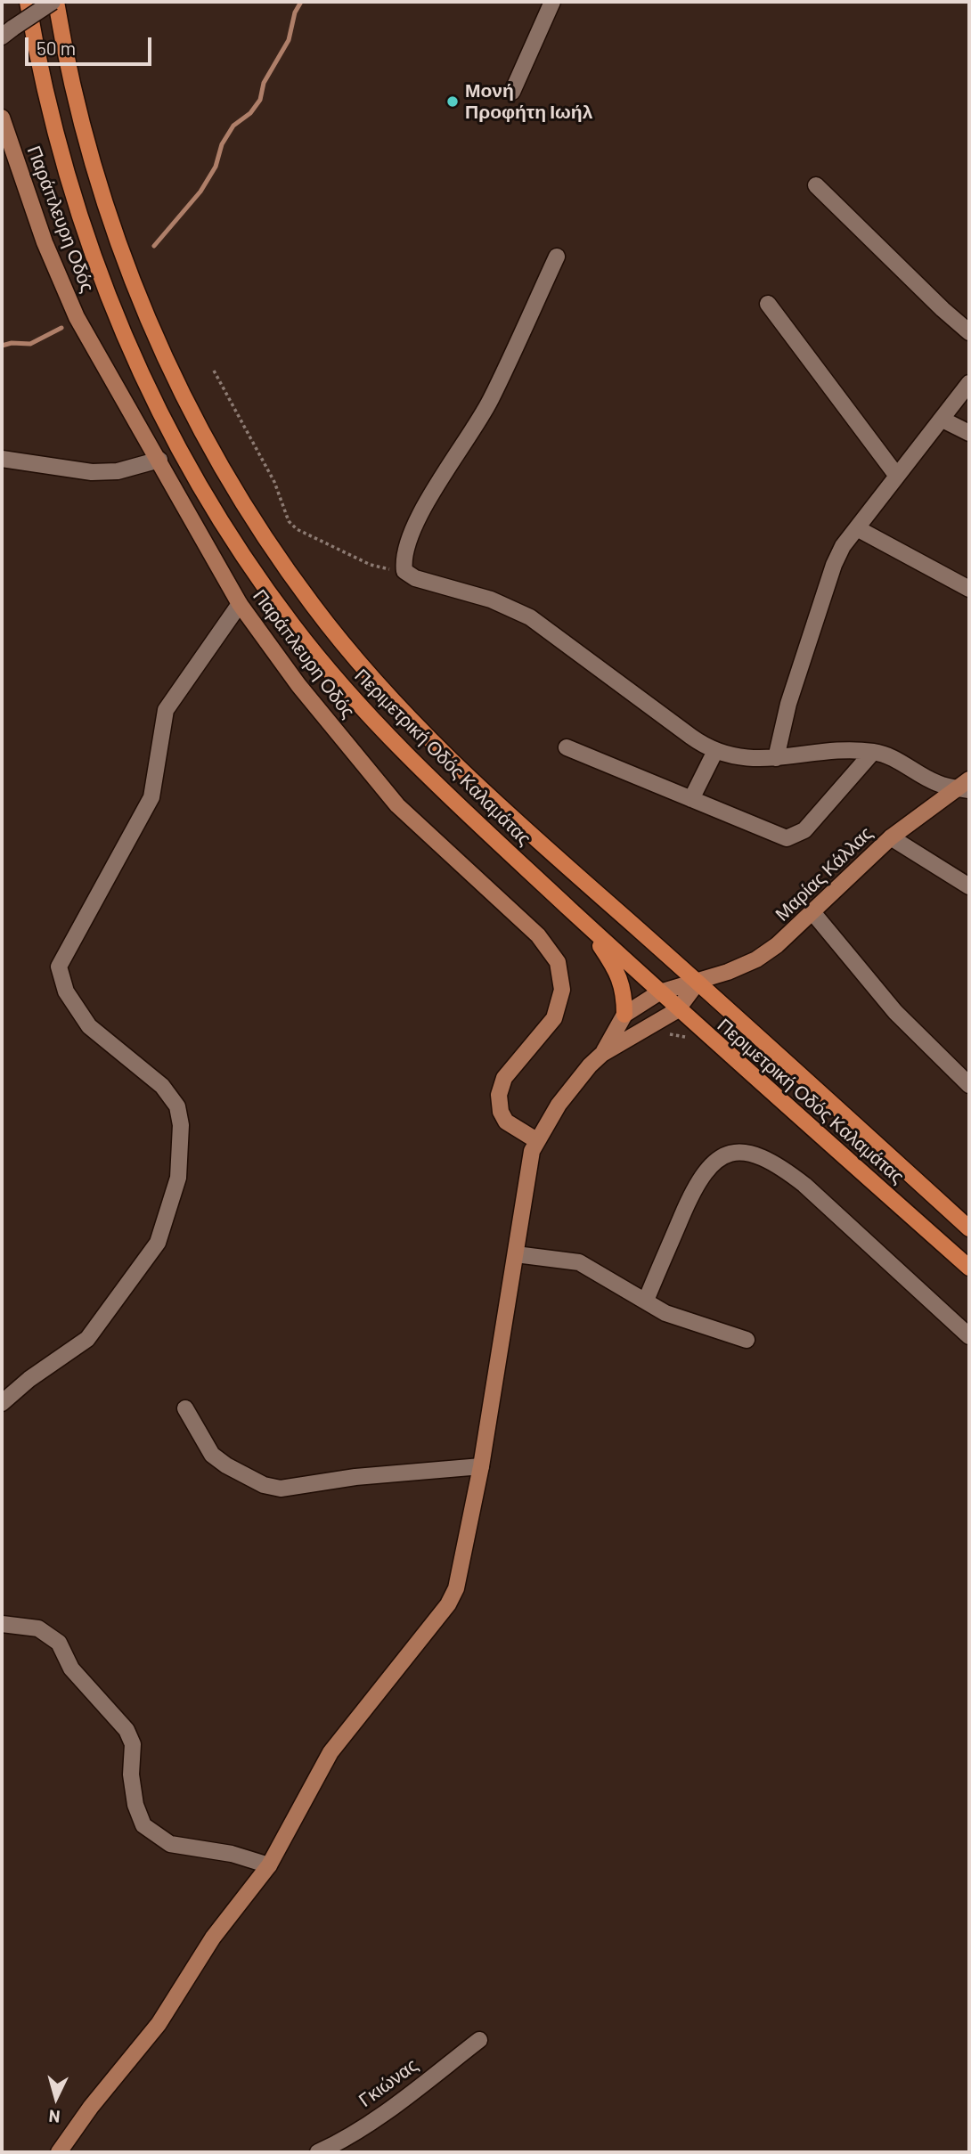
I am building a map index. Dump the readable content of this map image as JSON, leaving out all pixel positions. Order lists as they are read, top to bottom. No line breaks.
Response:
{"streets":{"main road":["Περιμετρική Οδός Καλαμάτας"],"street":["Παράπλευρη Οδός","Μαρίας Κάλλας","Γκιώνας"]},"crossings":[["Περιμετρική Οδός Καλαμάτας","Μαρίας Κάλλας"]],"places":["Μονή Προφήτη Ιωήλ"],"scale_bar":"50 m","north":"bottom"}
